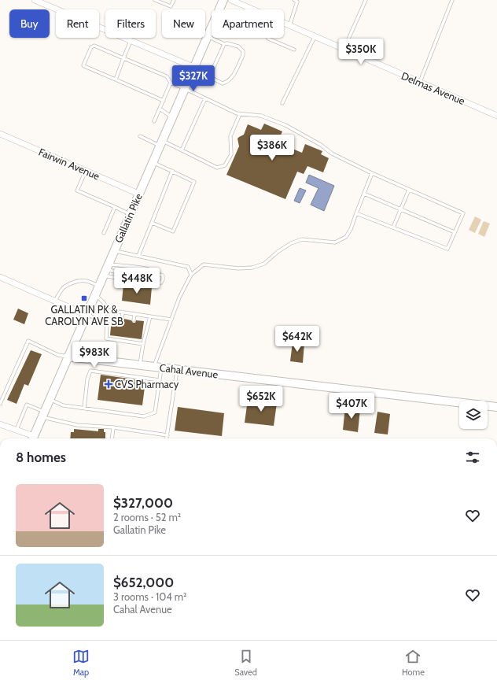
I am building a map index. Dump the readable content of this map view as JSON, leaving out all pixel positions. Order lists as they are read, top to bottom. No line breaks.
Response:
{"streets":{"main road":["Gallatin Pike","Cahal Avenue"],"street":["Delmas Avenue","Fairwin Avenue"]},"crossings":[["Fairwin Avenue","Gallatin Pike"],["Gallatin Pike","Cahal Avenue"]],"places":{"transit":["GALLATIN PK & CAROLYN AVE SB"],"health":["CVS Pharmacy"]},"page":{"chip":["Buy","Rent","Filters","New","Apartment"],"price":["$350K","$327K","$386K","$448K","$642K","$983K","$652K","$407K"],"heading":"8 homes","list":[{"name":"$327,000","note":"2 rooms · 52 m² · Gallatin Pike"},{"name":"$652,000","note":"3 rooms · 104 m² · Cahal Avenue"}],"tabs":["Map","Saved","Home"]}}
